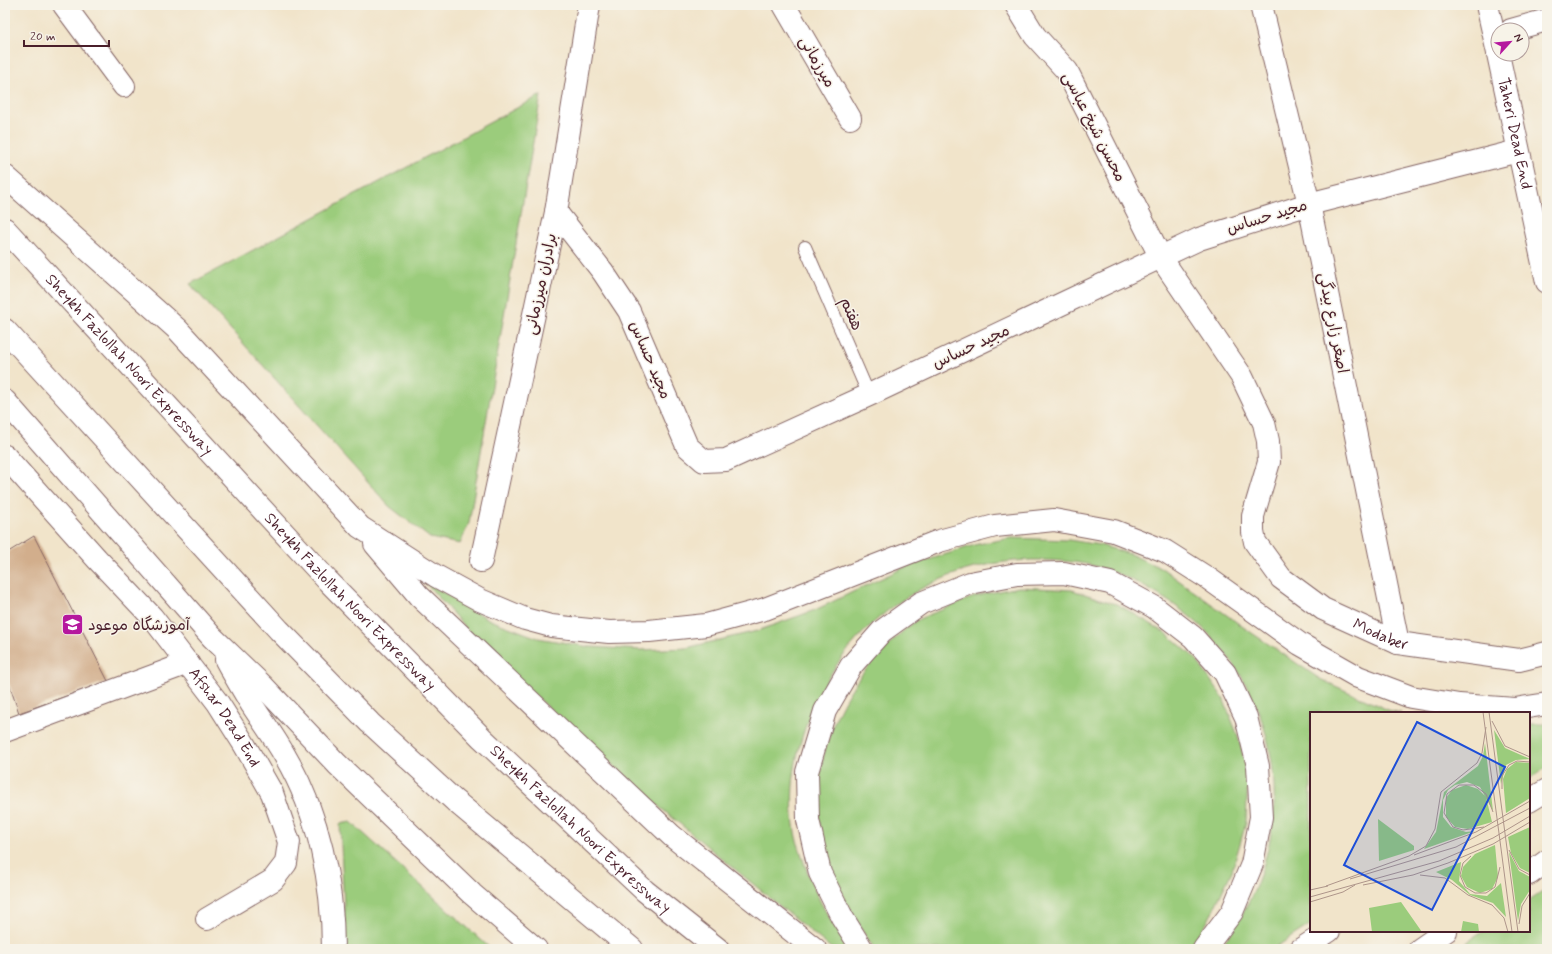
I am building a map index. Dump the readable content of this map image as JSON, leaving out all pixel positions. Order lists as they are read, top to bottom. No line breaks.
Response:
{"streets":{"main road":["میرزمانی","محسن شیخ عباسی","Taheri Dead End","مجید حساس","برادران میرزمانی","اصغر زارع بیدگی","Sheykh Fazlollah Noori Expressway","Modaber","Afshar Dead End"],"lane":["هفتم"]},"crossings":[["محسن شیخ عباسی","مجید حساس"],["محسن شیخ عباسی","Modaber"],["Taheri Dead End","مجید حساس"],["مجید حساس","برادران میرزمانی"],["مجید حساس","هفتم"],["مجید حساس","اصغر زارع بیدگی"],["اصغر زارع بیدگی","Modaber"]],"places":{"school or university":["آموزشگاه موعود"]},"scale_bar":"20 m","north":"top right"}
